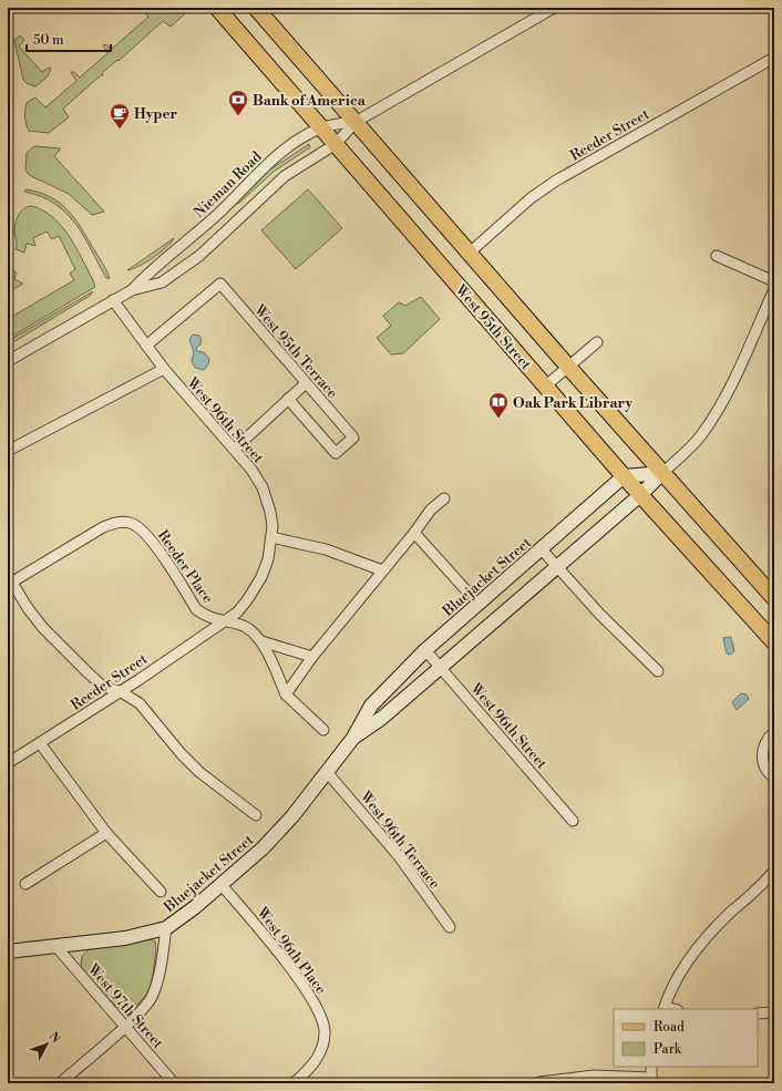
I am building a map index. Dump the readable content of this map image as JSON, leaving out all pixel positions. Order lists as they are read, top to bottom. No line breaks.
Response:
{"streets":{"main road":["West 95th Street"],"street":["Reeder Street","Nieman Road","West 95th Terrace","West 96th Street","Reeder Place","Bluejacket Street","West 96th Terrace","West 96th Place","West 97th Street"]},"crossings":[["Reeder Street","West 95th Street"],["Reeder Street","West 96th Street"],["Reeder Street","Reeder Place"],["Nieman Road","West 95th Street"],["Nieman Road","West 96th Street"],["West 95th Street","Bluejacket Street"],["West 95th Terrace","West 96th Street"],["West 96th Street","Bluejacket Street"],["Bluejacket Street","West 96th Terrace"],["Bluejacket Street","West 96th Place"],["Bluejacket Street","West 97th Street"]],"places":{"bank":["Bank of America"],"cafe":["Hyper"],"library":["Oak Park Library"]},"legend":["Road","Park"],"scale_bar":"50 m","north":"top right"}
